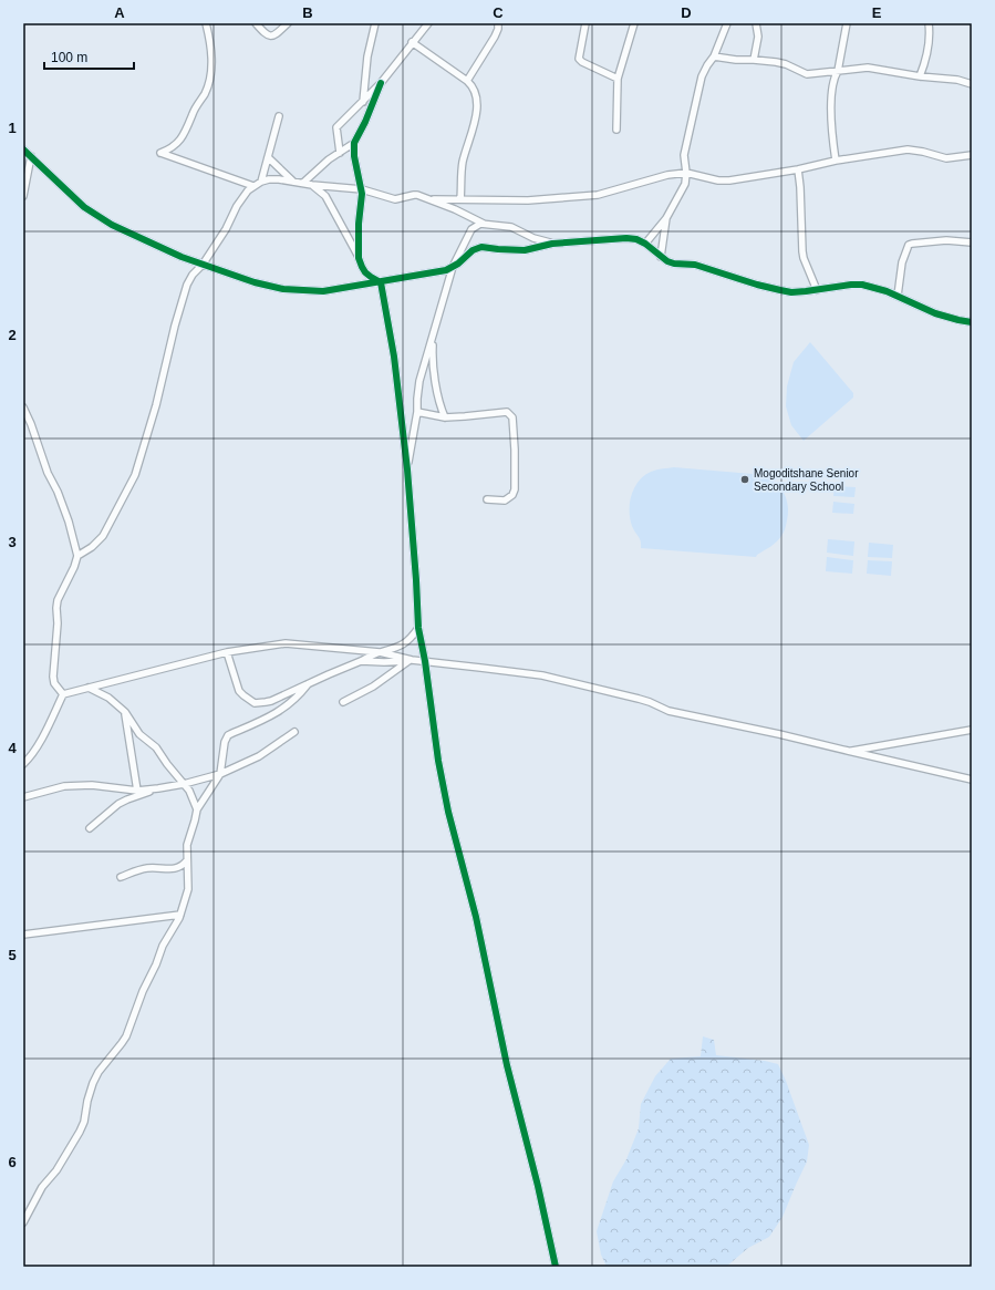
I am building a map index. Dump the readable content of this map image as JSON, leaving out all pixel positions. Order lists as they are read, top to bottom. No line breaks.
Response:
{"places":["Mogoditshane Senior Secondary School"],"scale_bar":"100 m","grid":{"columns":["A","B","C","D","E"],"rows":["1","2","3","4","5","6"]}}
